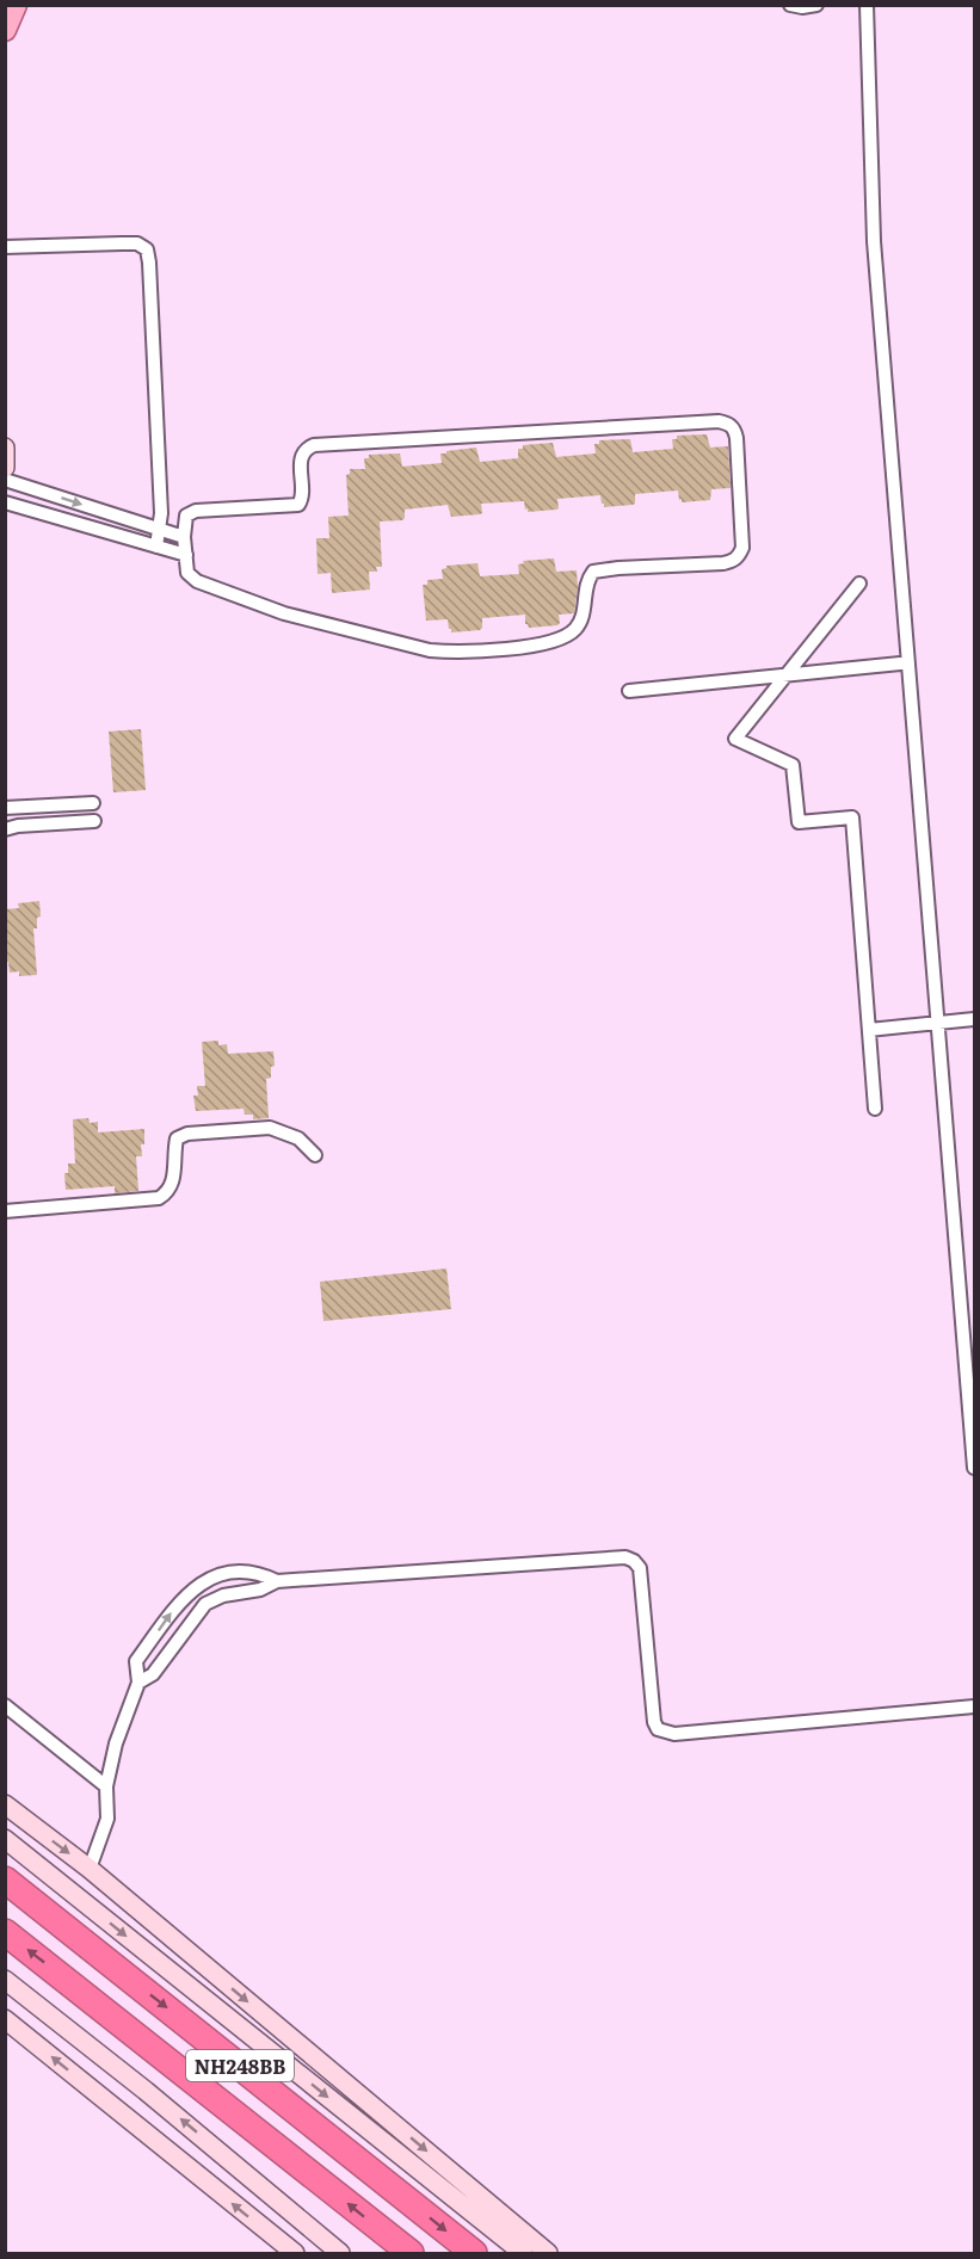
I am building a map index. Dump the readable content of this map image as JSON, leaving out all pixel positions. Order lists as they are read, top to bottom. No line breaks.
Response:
{"streets":{"highway":["NH248BB"]}}
